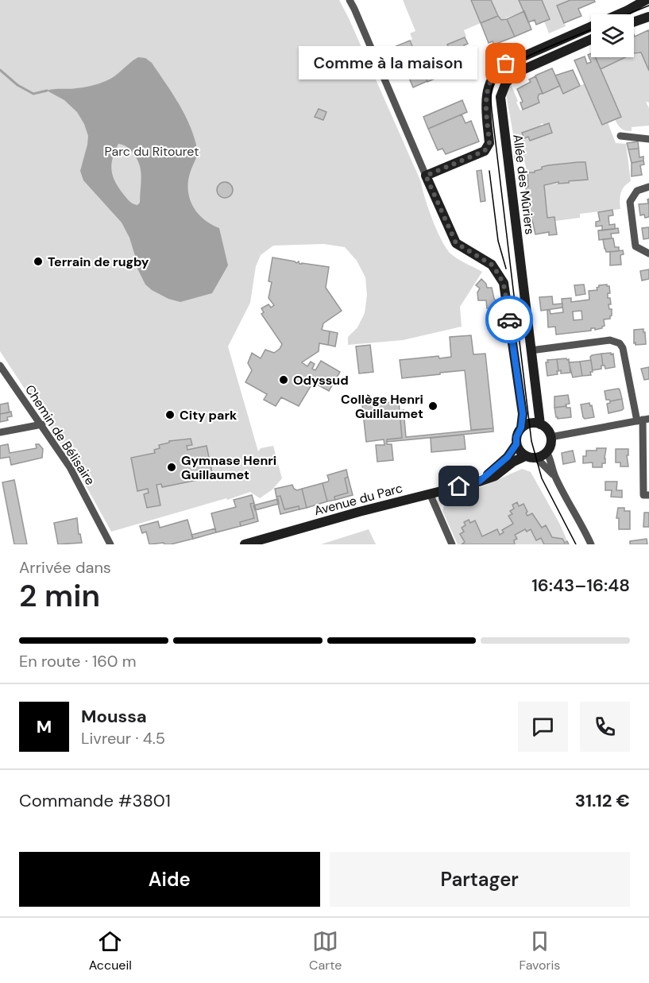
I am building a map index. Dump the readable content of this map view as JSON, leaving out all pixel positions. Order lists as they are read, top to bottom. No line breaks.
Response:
{"streets":{"street":["Allée des Mûriers","Chemin de Bélisaire","Avenue du Parc"]},"crossings":[["Allée des Mûriers","Avenue du Parc"]],"parks":["Parc du Ritouret"],"places":["Comme à la maison","Terrain de rugby","Odyssud","Collège Henri Guillaumet","City park","Gymnase Henri Guillaumet"],"page":{"bubble":"Comme à la maison","heading":["2 min","Arrivée dans","16:43–16:48"],"panel":["Moussa","Livreur · 4.5","Commande #3801","31.12 €"],"bar":"En route · 160 m","round":"M","buttons":["Aide","Partager"],"tabs":["Accueil","Carte","Favoris"]}}
